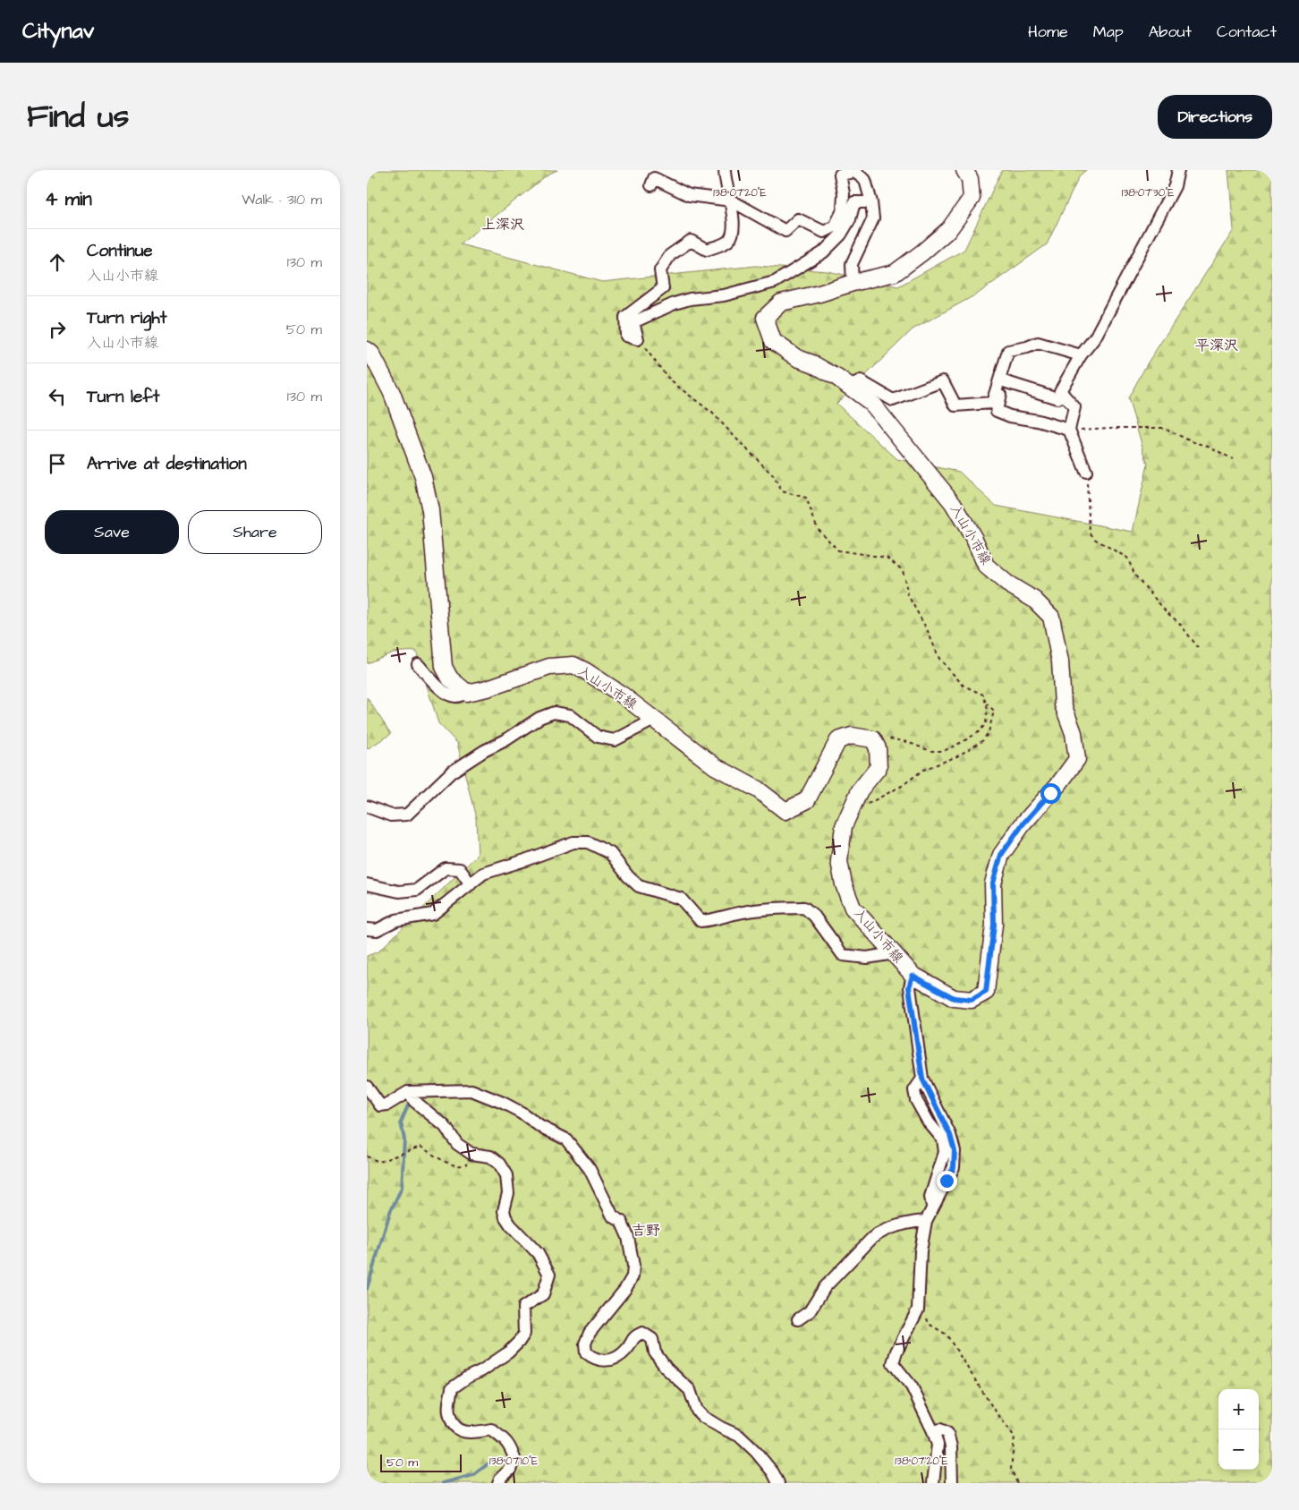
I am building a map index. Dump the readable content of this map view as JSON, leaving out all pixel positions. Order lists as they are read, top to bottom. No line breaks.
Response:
{"streets":{"main road":["入山小市線"]},"districts":["上深沢","平深沢","吉野"],"scale_bar":"50 m","page":{"header":"Citynav","nav":["Home","Map","About","Contact"],"title":"Find us","buttons":["Directions",["Save","Share"]],"heading":["4 min","Walk · 310 m"],"list":[["Continue","入山小市線","130 m"],["Turn right","入山小市線","50 m"],["Turn left","130 m"],"Arrive at destination"],"map_buttons":["+","−"],"scale":"50 m"},"coordinates":["138°07'20\"E","138°07'30\"E","138°07'10\"E"]}
